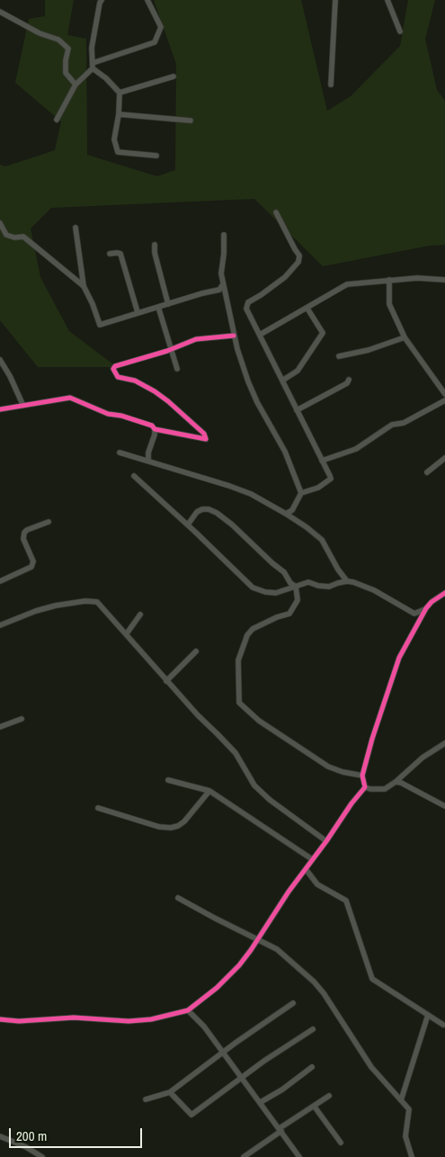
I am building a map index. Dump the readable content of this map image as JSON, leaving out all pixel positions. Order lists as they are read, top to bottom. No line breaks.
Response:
{"scale_bar":"200 m"}
